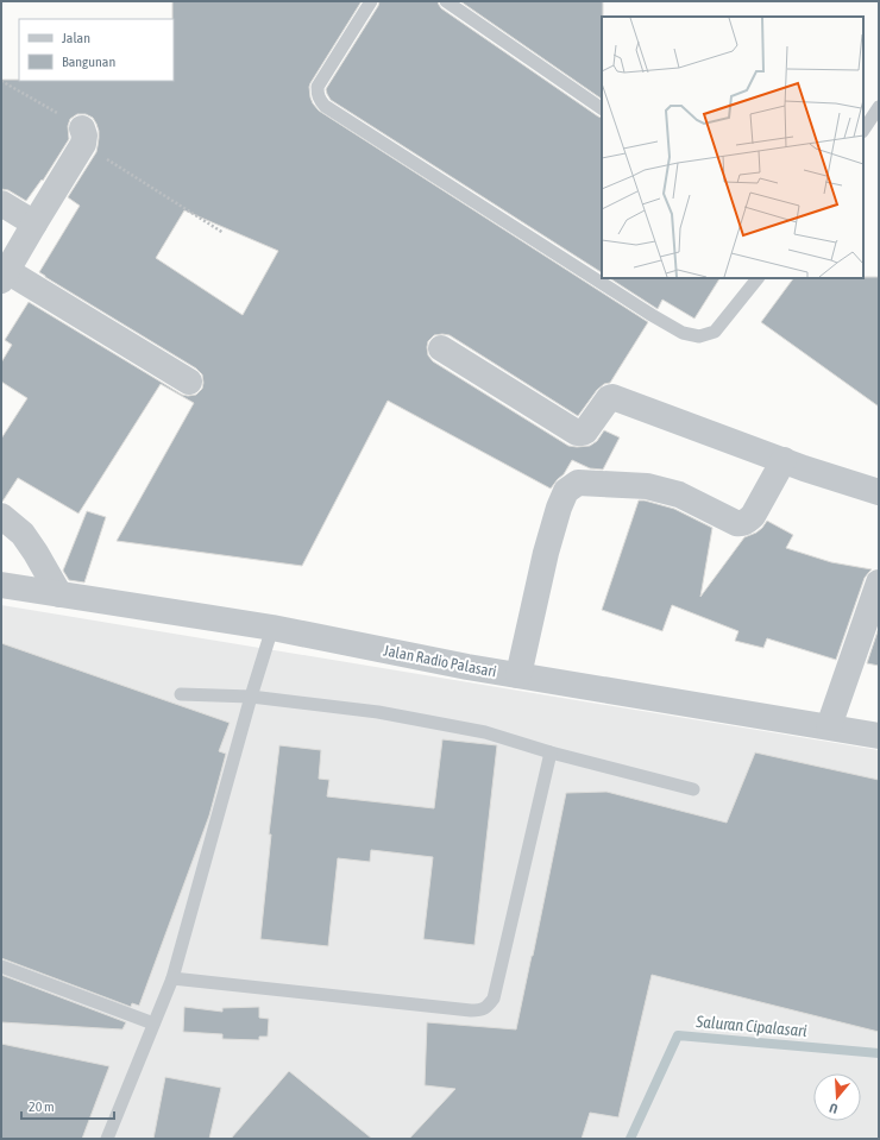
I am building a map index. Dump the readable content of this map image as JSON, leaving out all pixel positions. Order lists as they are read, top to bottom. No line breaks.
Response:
{"streets":{"street":["Jalan Radio Palasari"]},"water":["Saluran Cipalasari"],"legend":["Jalan","Bangunan"],"scale_bar":"20 m","north":"bottom"}
